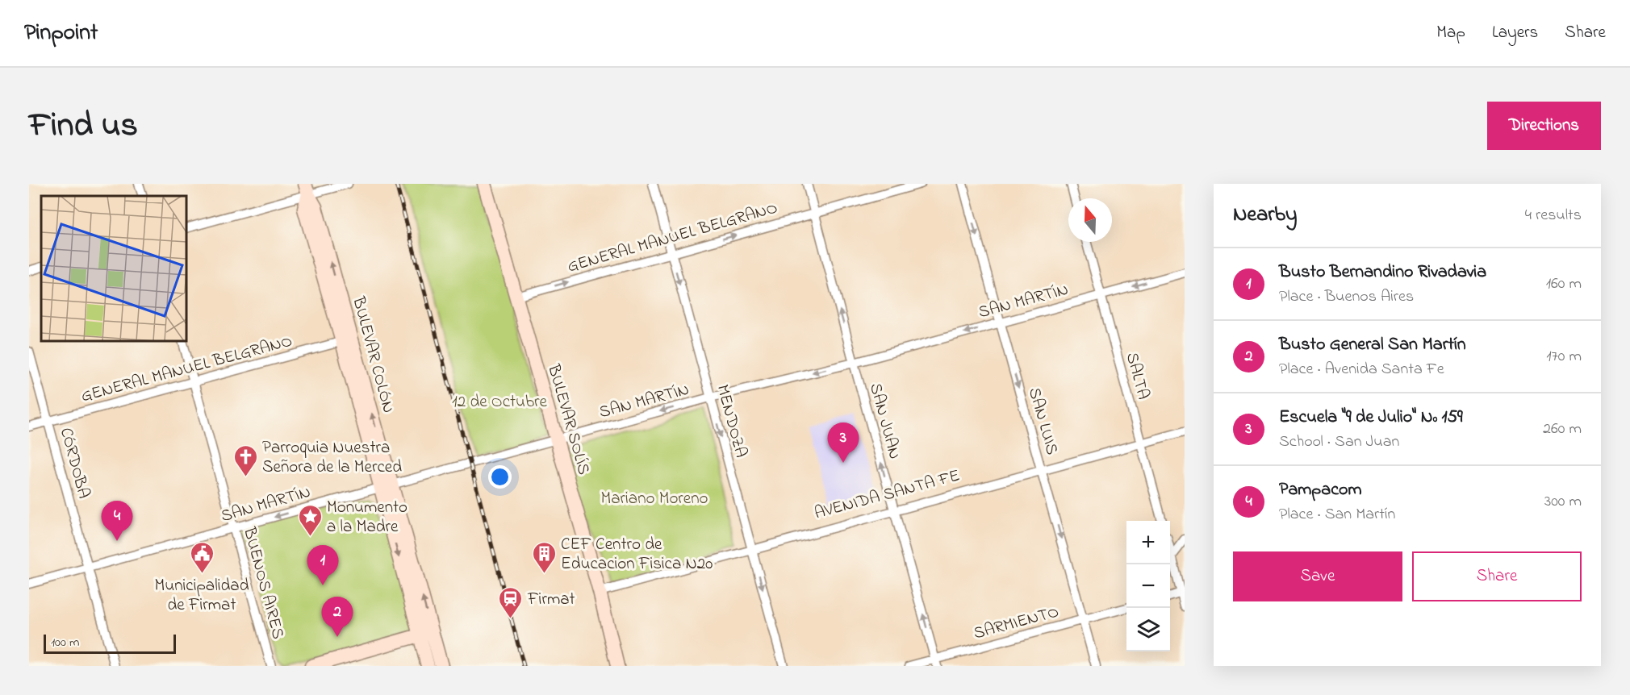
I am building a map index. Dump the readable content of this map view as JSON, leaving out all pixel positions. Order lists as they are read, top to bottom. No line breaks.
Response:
{"streets":{"street":["GENERAL MANUEL BELGRANO","SAN MARTÍN","BULEVAR COLÓN","SALTA","BULEVAR SOLÍS","MENDOZA","SAN JUAN","SAN LUIS","CÓRDOBA","AVENIDA SANTA FE","BUENOS AIRES","SARMIENTO"]},"crossings":[["GENERAL MANUEL BELGRANO","BULEVAR COLÓN"],["GENERAL MANUEL BELGRANO","BULEVAR SOLÍS"],["GENERAL MANUEL BELGRANO","MENDOZA"],["GENERAL MANUEL BELGRANO","SAN JUAN"],["GENERAL MANUEL BELGRANO","CÓRDOBA"],["GENERAL MANUEL BELGRANO","BUENOS AIRES"],["SAN MARTÍN","BULEVAR COLÓN"],["SAN MARTÍN","SALTA"],["SAN MARTÍN","BULEVAR SOLÍS"],["SAN MARTÍN","MENDOZA"],["SAN MARTÍN","SAN JUAN"],["SAN MARTÍN","SAN LUIS"],["SAN MARTÍN","CÓRDOBA"],["SAN MARTÍN","BUENOS AIRES"],["SALTA","AVENIDA SANTA FE"],["BULEVAR SOLÍS","AVENIDA SANTA FE"],["MENDOZA","AVENIDA SANTA FE"],["SAN JUAN","AVENIDA SANTA FE"],["SAN JUAN","SARMIENTO"],["SAN LUIS","AVENIDA SANTA FE"],["SAN LUIS","SARMIENTO"]],"one_way":["GENERAL MANUEL BELGRANO","SAN MARTÍN","MENDOZA","SAN JUAN","SAN LUIS"],"parks":["12 de Octubre","Mariano Moreno"],"places":{"church":["Parroquia Nuestra Señora de la Merced"],"place":["Monumento a la Madre"],"public building":["Municipalidad de Firmat"],"building":["CEF Centro de Educacion Fisica N20"],"station":["Firmat"]},"scale_bar":"100 m","north":"top","page":{"header":"Pinpoint","nav":["Map","Layers","Share"],"title":"Find us","buttons":["Directions",["Save","Share"]],"heading":["Nearby","4 results"],"list":[{"mark":"1","name":"Busto Bernandino Rivadavia","note":"Place · Buenos Aires","value":"160 m"},{"mark":"2","name":"Busto General San Martín","note":"Place · Avenida Santa Fe","value":"170 m"},{"mark":"3","name":"Escuela \"9 de Julio\" Nº 159","note":"School · San Juan","value":"260 m"},{"mark":"4","name":"Pampacom","note":"Place · San Martín","value":"300 m"}],"pins":["3","4","1","2"],"map_buttons":["+","−"],"scale":"100 m"}}
